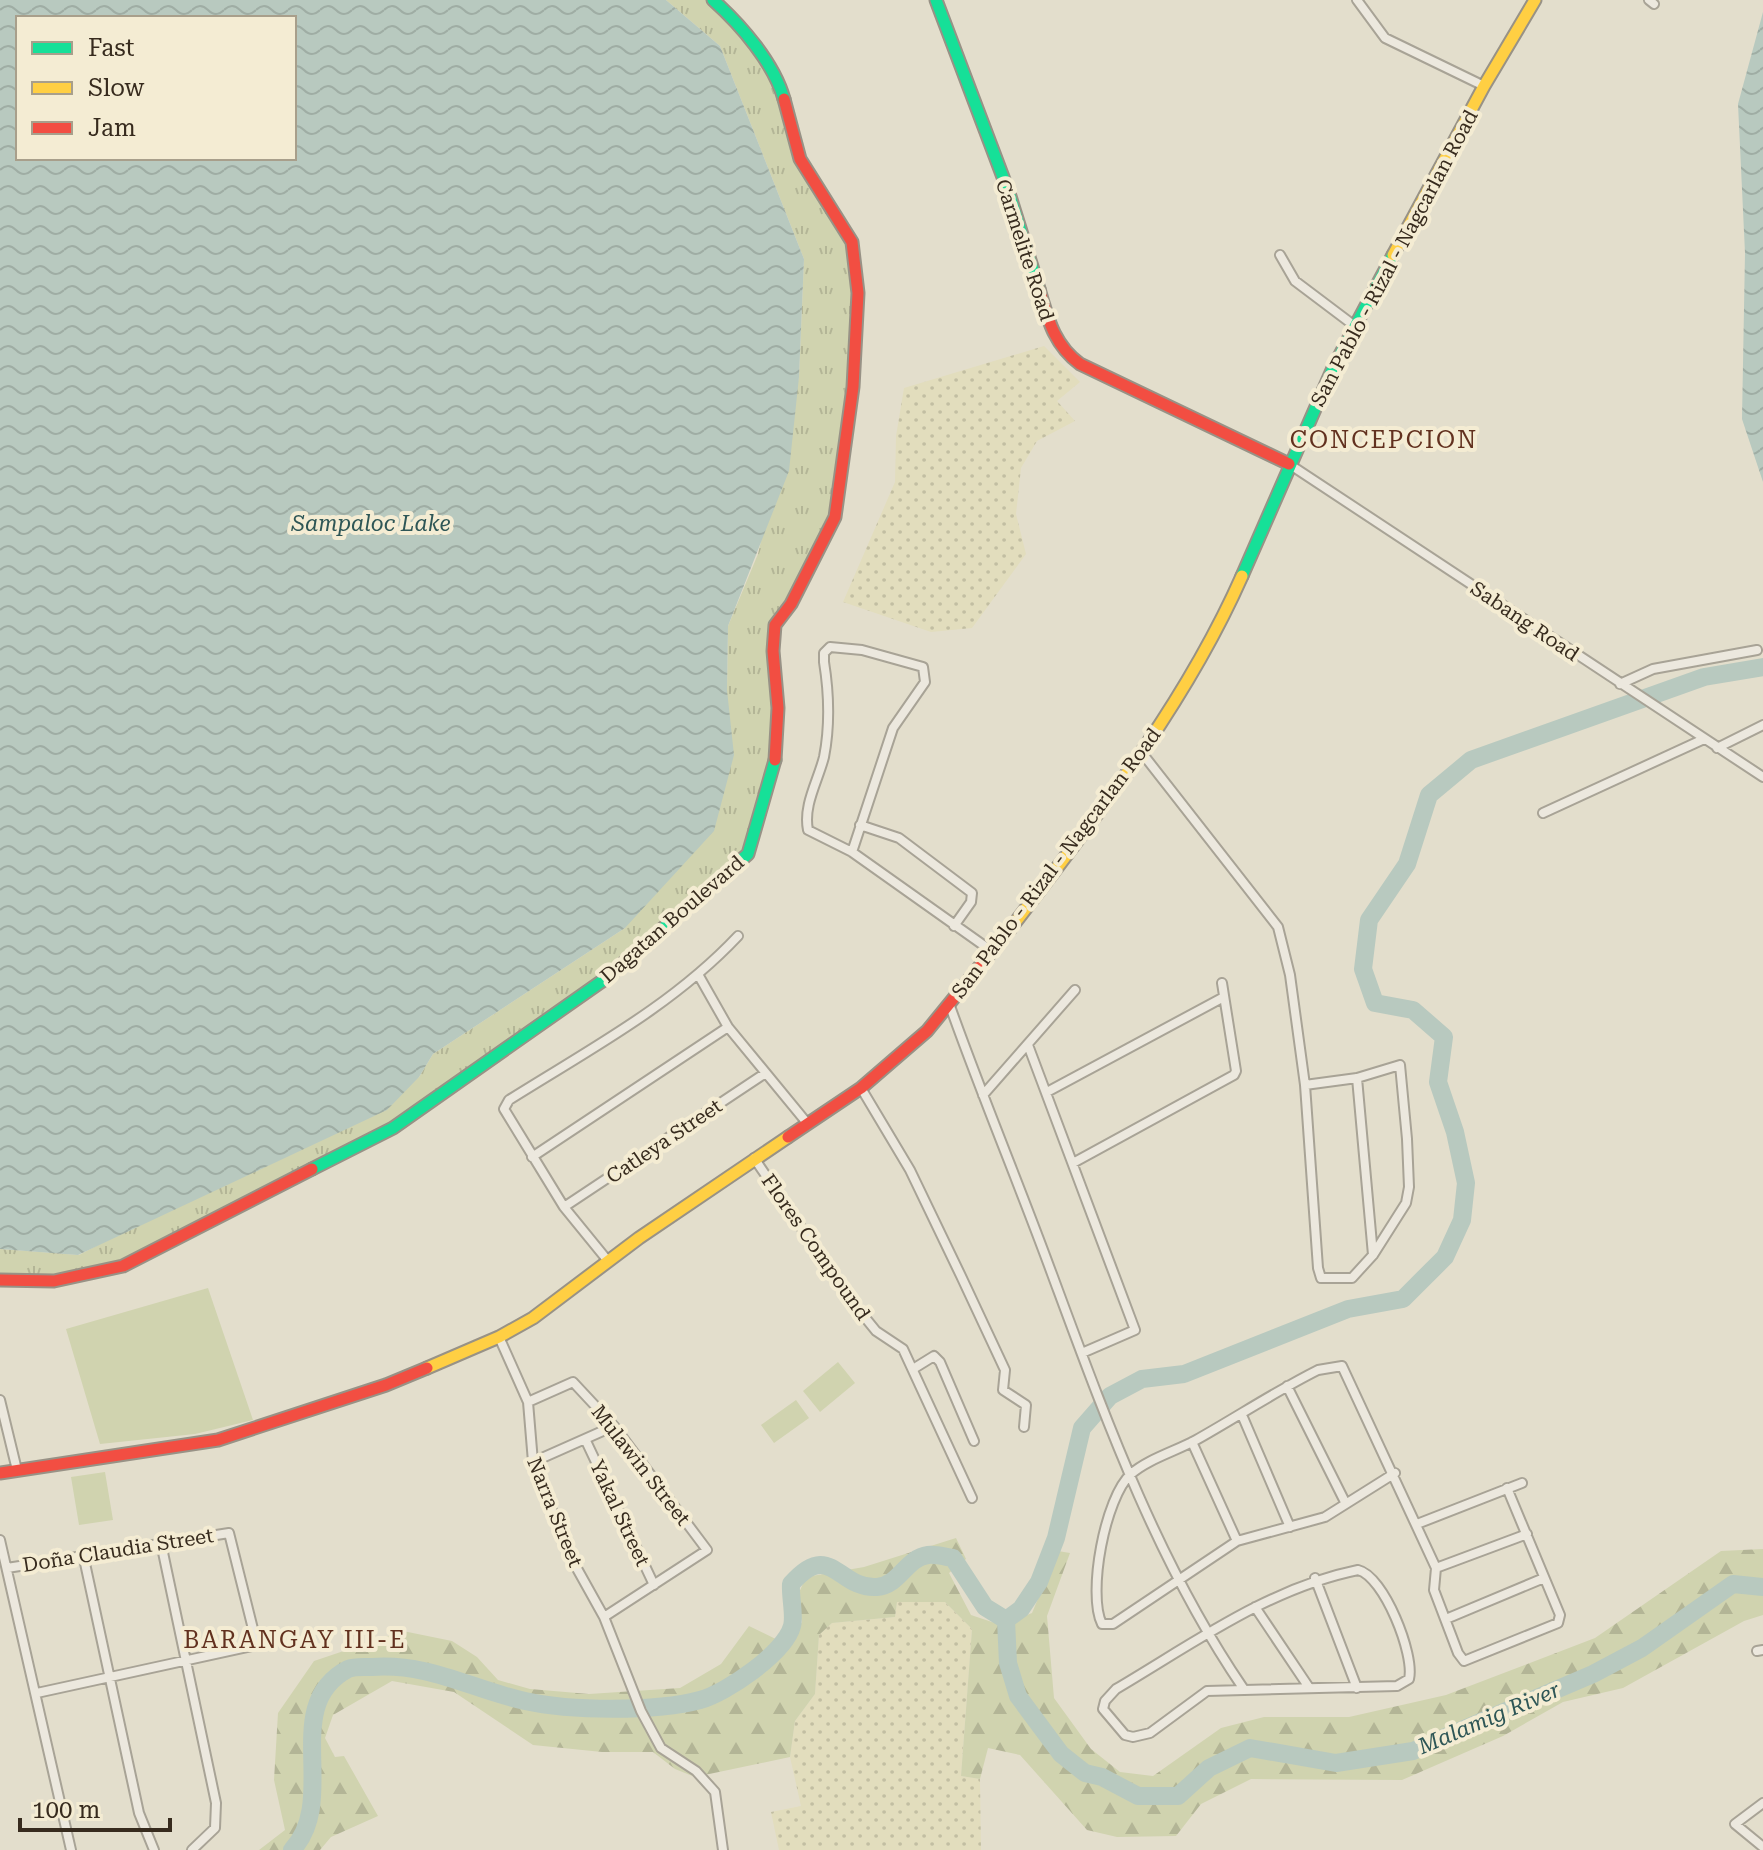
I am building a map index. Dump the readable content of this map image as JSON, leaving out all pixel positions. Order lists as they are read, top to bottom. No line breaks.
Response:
{"streets":{"street":["Carmelite Road","San Pablo - Rizal - Nagcarlan Road","Sabang Road","Dagatan Boulevard","Catleya Street","Flores Compound","Mulawin Street","Narra Street","Yakal Street","Doña Claudia Street"]},"crossings":[["Carmelite Road","San Pablo - Rizal - Nagcarlan Road"],["Carmelite Road","Sabang Road"],["San Pablo - Rizal - Nagcarlan Road","Sabang Road"],["San Pablo - Rizal - Nagcarlan Road","Flores Compound"],["San Pablo - Rizal - Nagcarlan Road","Narra Street"],["Mulawin Street","Narra Street"],["Mulawin Street","Yakal Street"]],"districts":["CONCEPCION","BARANGAY III-E"],"water":["Sampaloc Lake","Malamig River"],"legend":["Fast","Slow","Jam"],"scale_bar":"100 m"}
